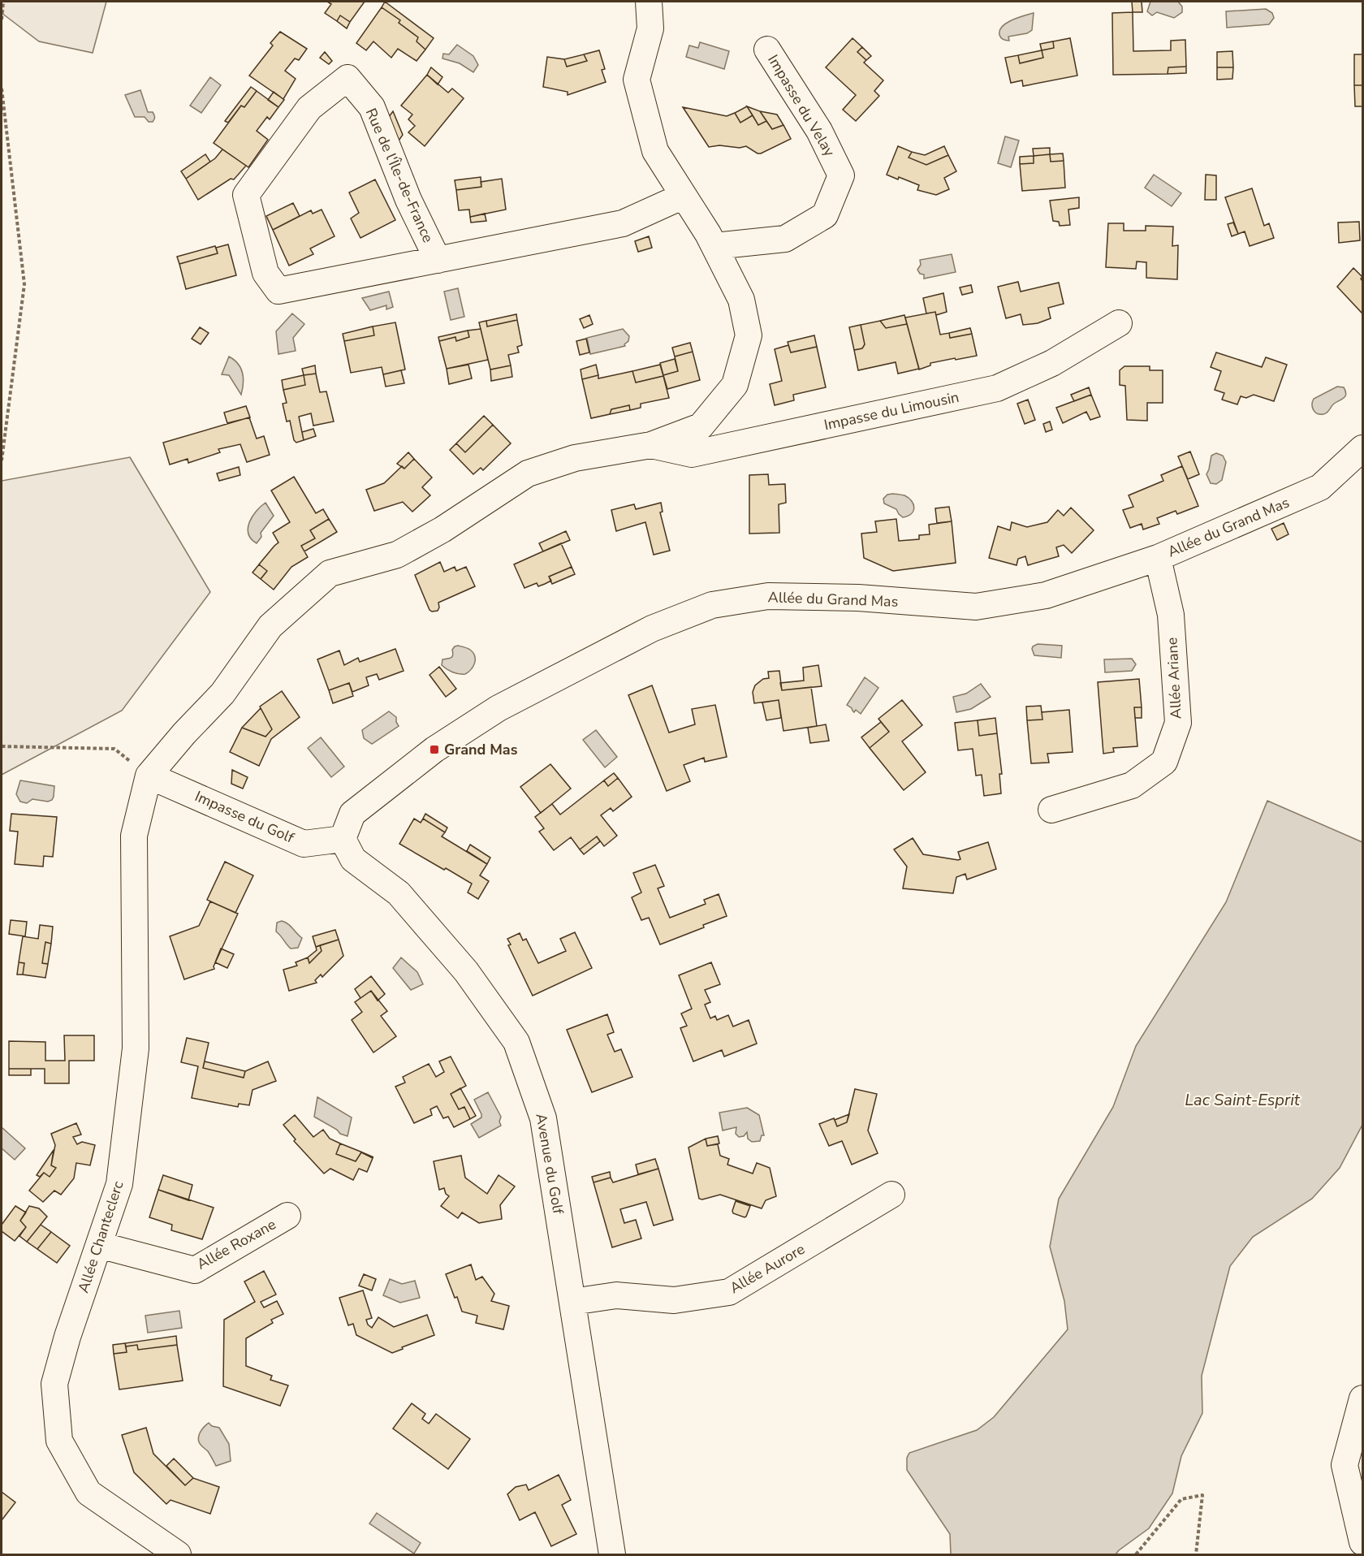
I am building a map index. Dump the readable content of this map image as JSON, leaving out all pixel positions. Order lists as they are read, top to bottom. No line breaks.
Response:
{"streets":{"street":["Impasse du Velay","Rue de l'Île-de-France","Impasse du Limousin","Allée du Grand Mas","Allée Ariane","Impasse du Golf","Avenue du Golf","Allée Chanteclerc","Allée Roxane","Allée Aurore"]},"crossings":[["Allée du Grand Mas","Allée Ariane"],["Allée du Grand Mas","Impasse du Golf"],["Allée du Grand Mas","Avenue du Golf"],["Impasse du Golf","Avenue du Golf"],["Impasse du Golf","Allée Chanteclerc"],["Avenue du Golf","Allée Aurore"],["Allée Chanteclerc","Allée Roxane"]],"water":["Lac Saint-Esprit"],"places":{"transit":["Grand Mas"]}}
